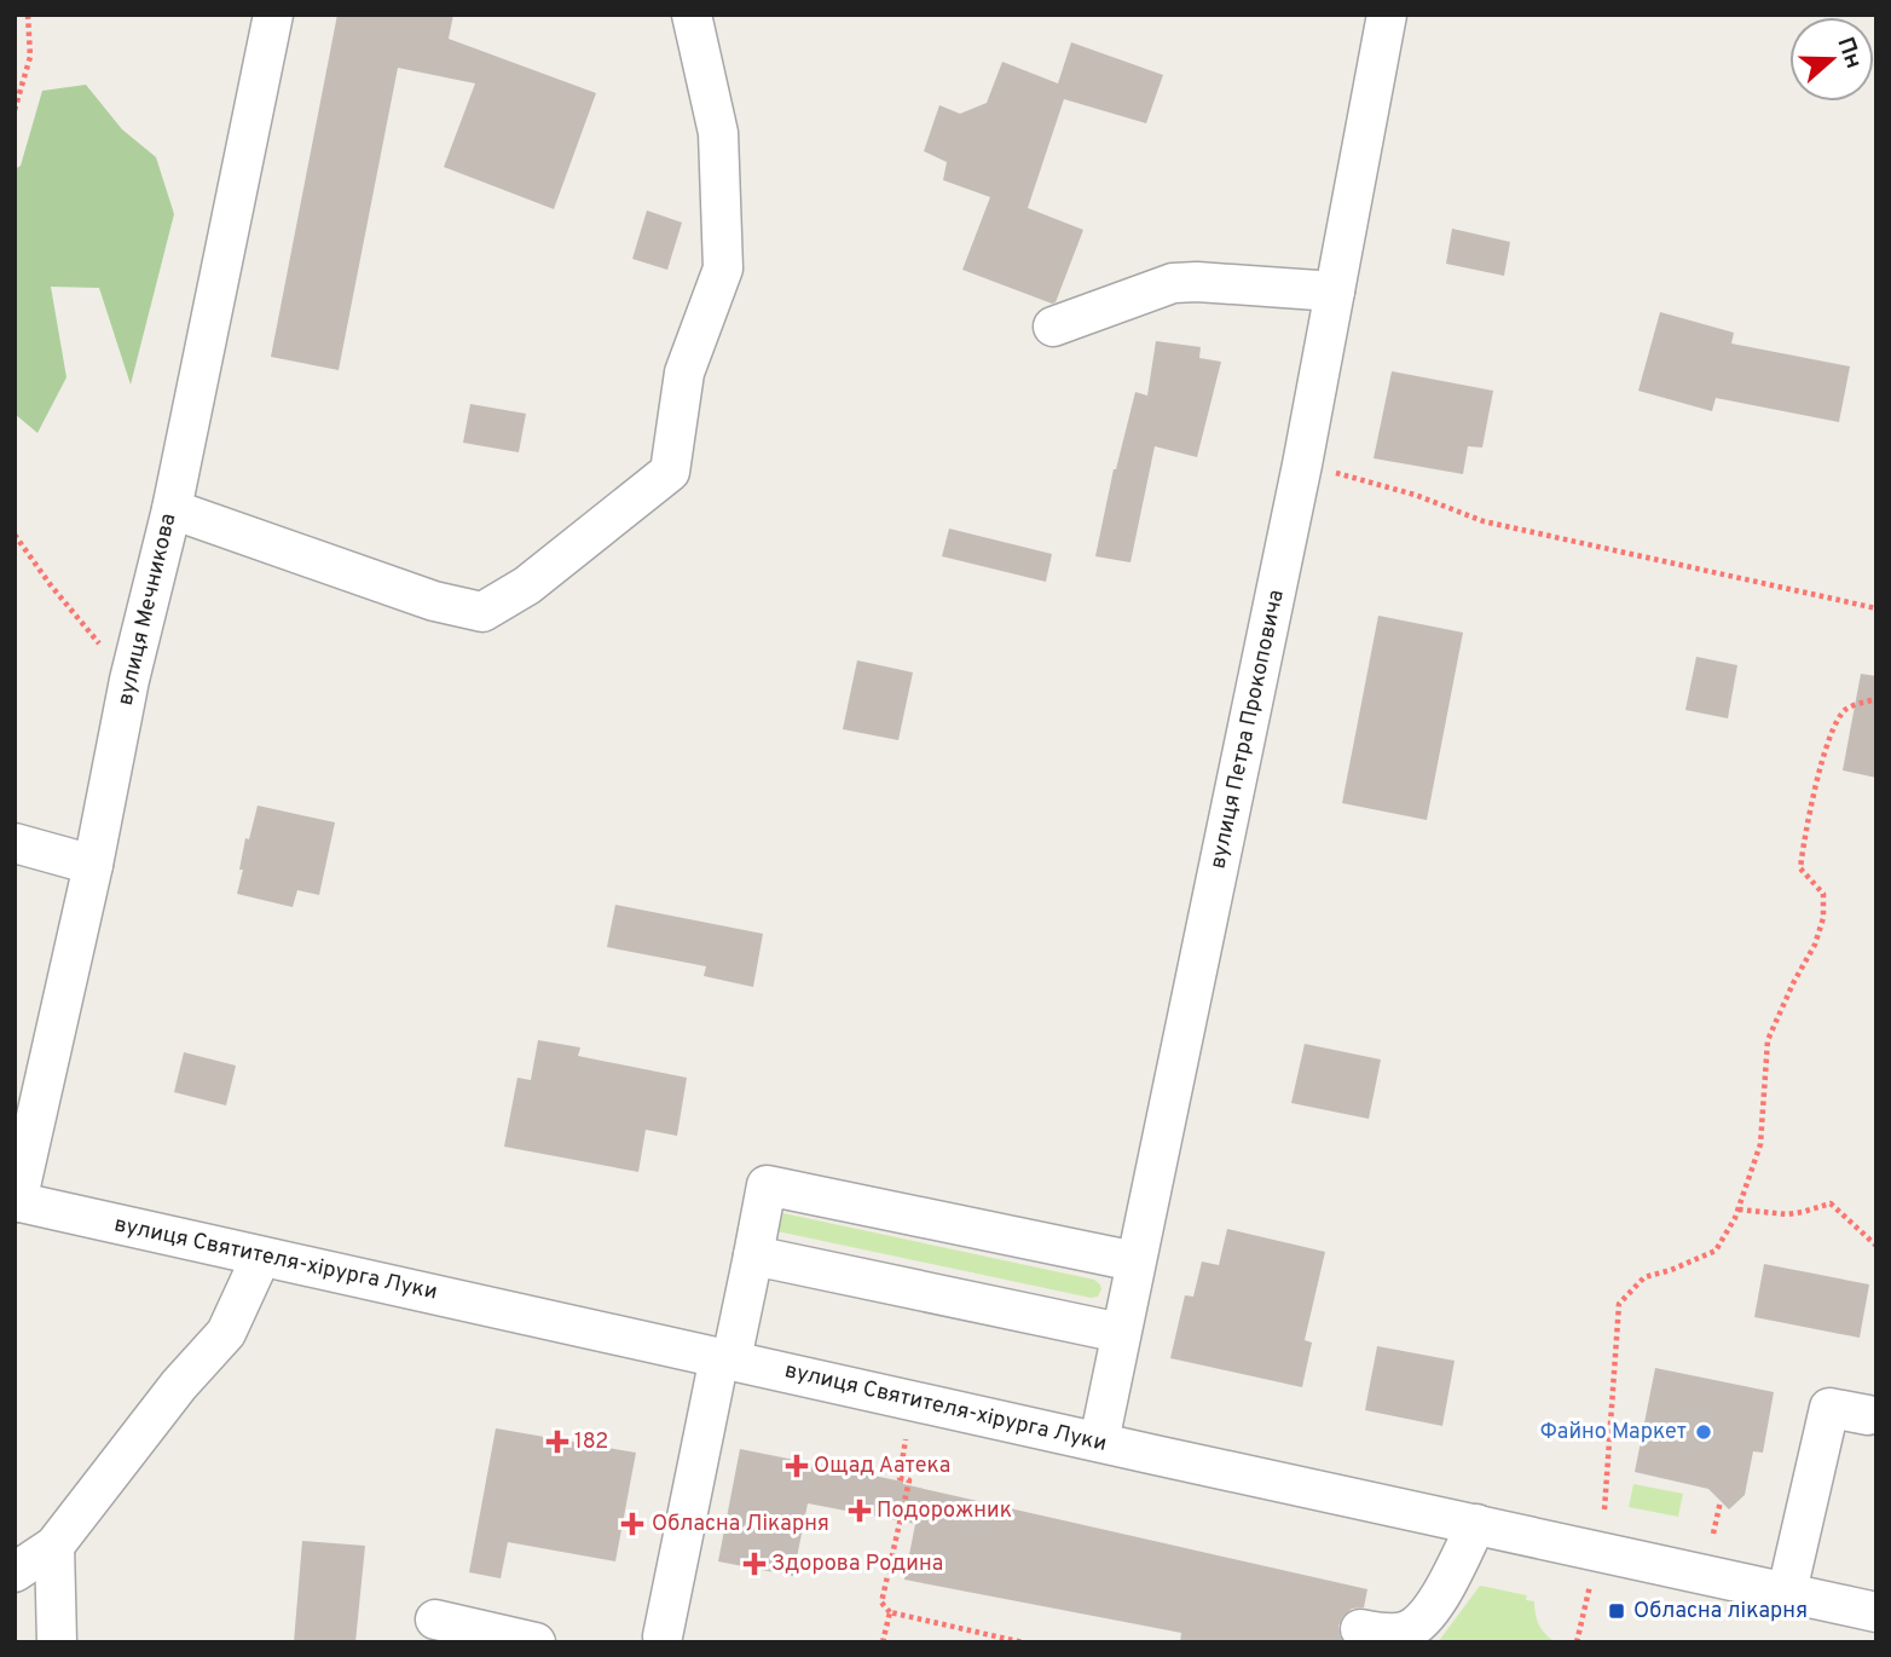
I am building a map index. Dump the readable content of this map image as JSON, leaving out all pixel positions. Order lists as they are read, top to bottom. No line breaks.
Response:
{"streets":{"street":["вулиця Мечникова","вулиця Петра Прокоповича","вулиця Святителя-хірурга Луки"]},"crossings":[["вулиця Мечникова","вулиця Святителя-хірурга Луки"],["вулиця Петра Прокоповича","вулиця Святителя-хірурга Луки"]],"places":{"other":["Файно Маркет"],"health":["182","Ощад Аатека","Подорожник","Обласна Лікарня","Здорова Родина"],"transit":["Обласна лікарня"]},"north":"right"}
